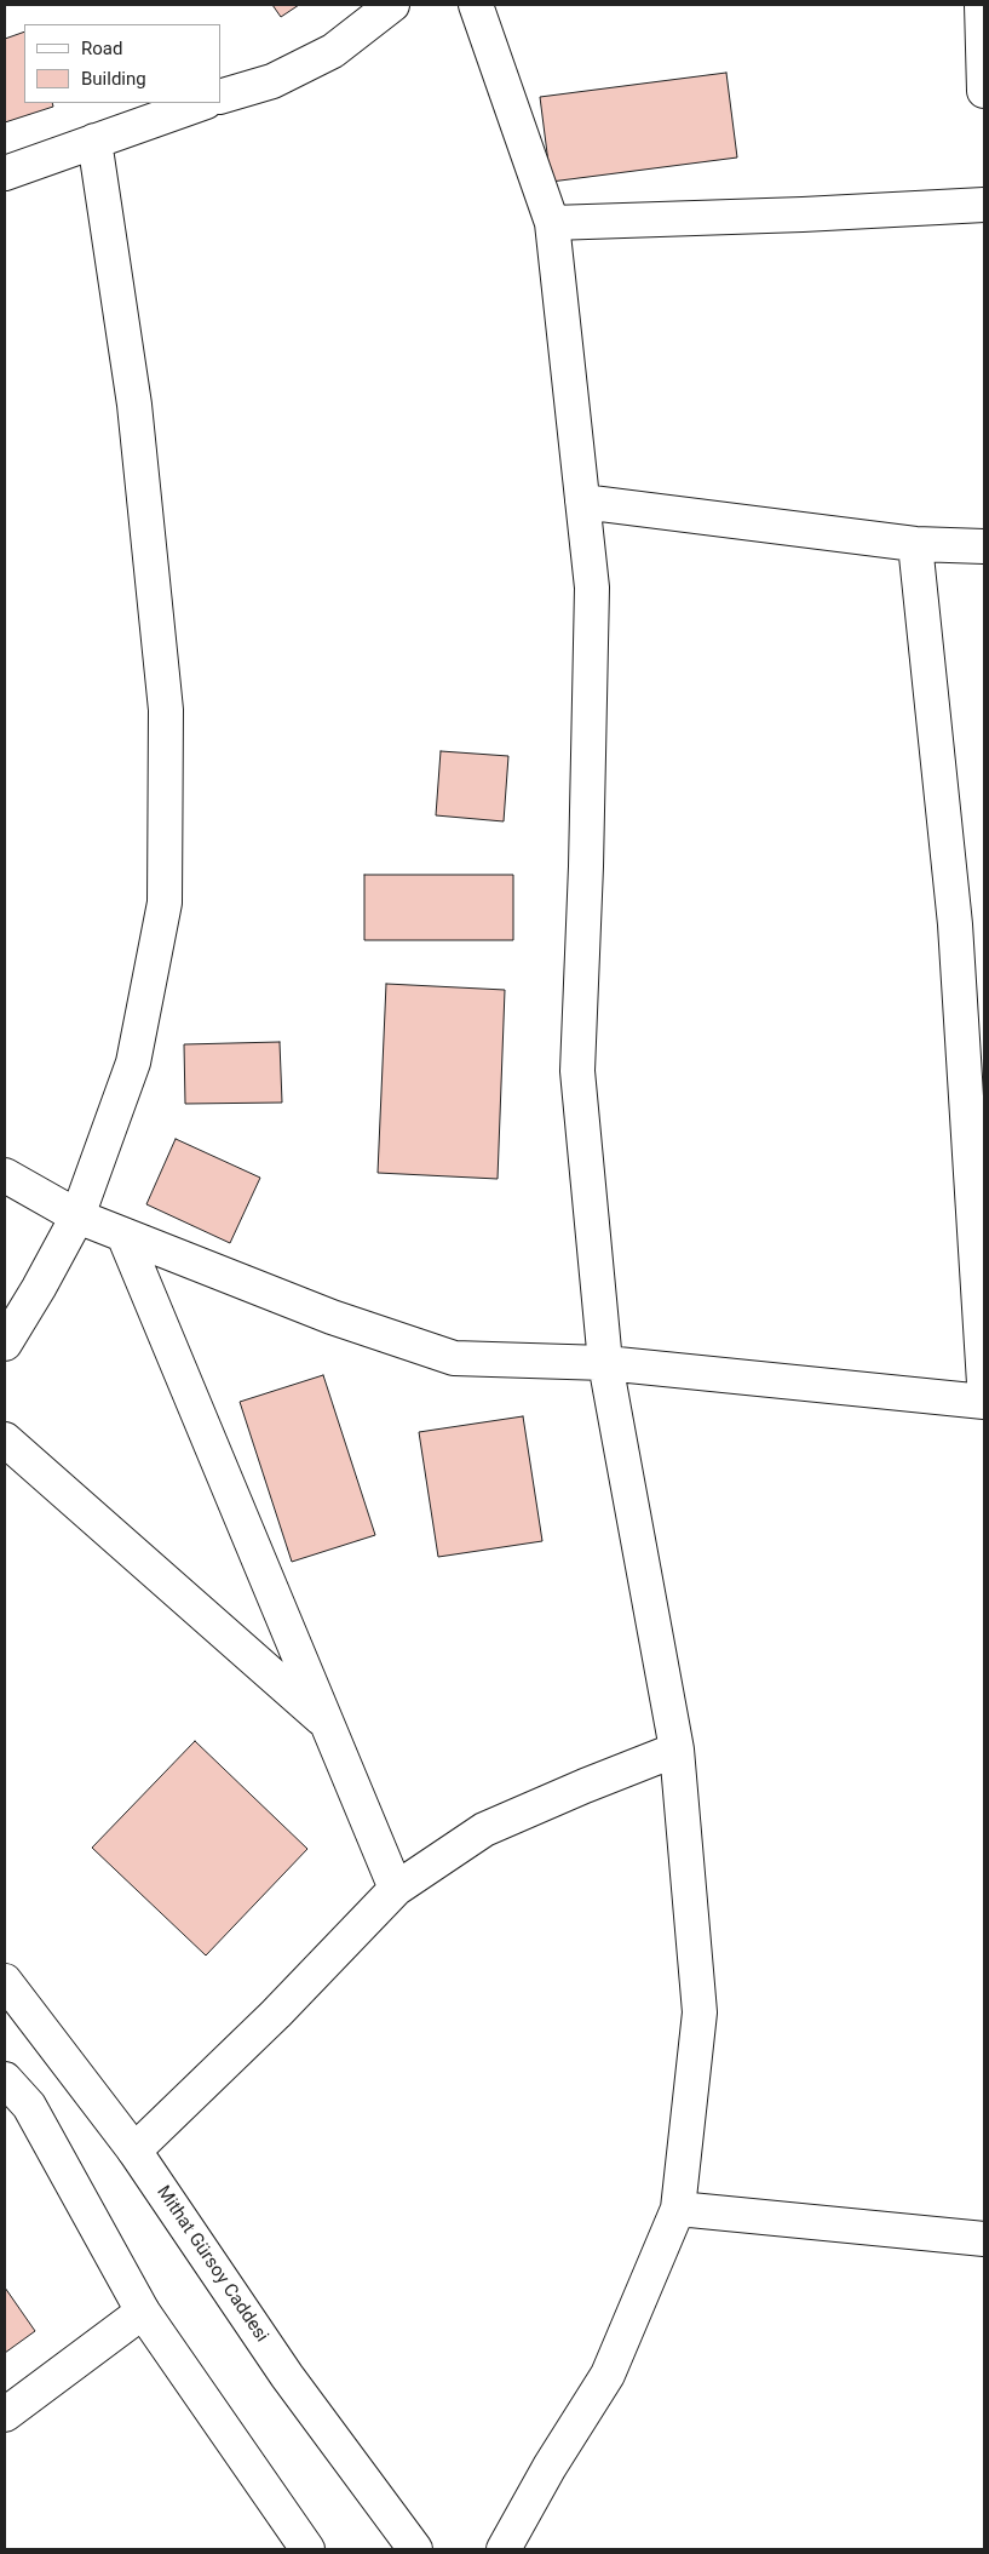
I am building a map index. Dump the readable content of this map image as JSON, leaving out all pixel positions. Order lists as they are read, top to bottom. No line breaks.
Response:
{"streets":{"street":["Mithat Gürsoy Caddesi"]},"legend":["Road","Building"]}
